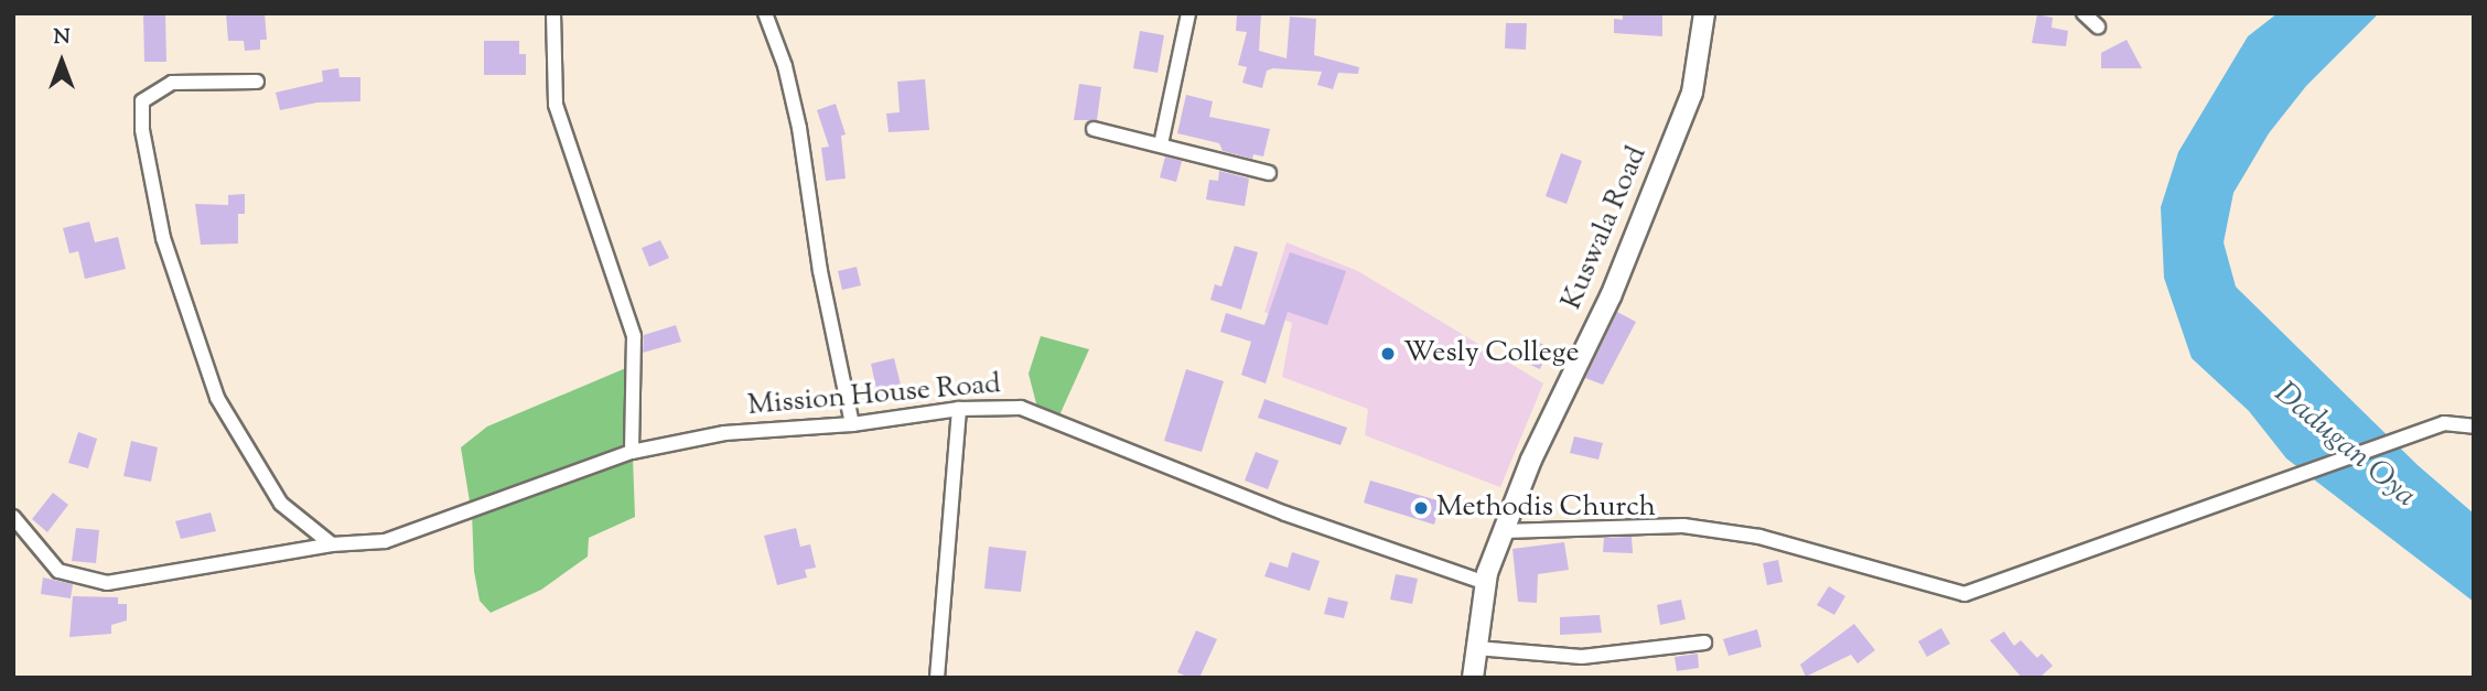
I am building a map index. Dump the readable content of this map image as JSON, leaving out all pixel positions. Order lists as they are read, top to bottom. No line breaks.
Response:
{"streets":{"street":["Kuswala Road","Mission House Road"]},"crossings":[["Kuswala Road","Mission House Road"]],"water":["Dadugan Oya"],"places":["Wesly College","Methodis Church"],"north":"top"}
